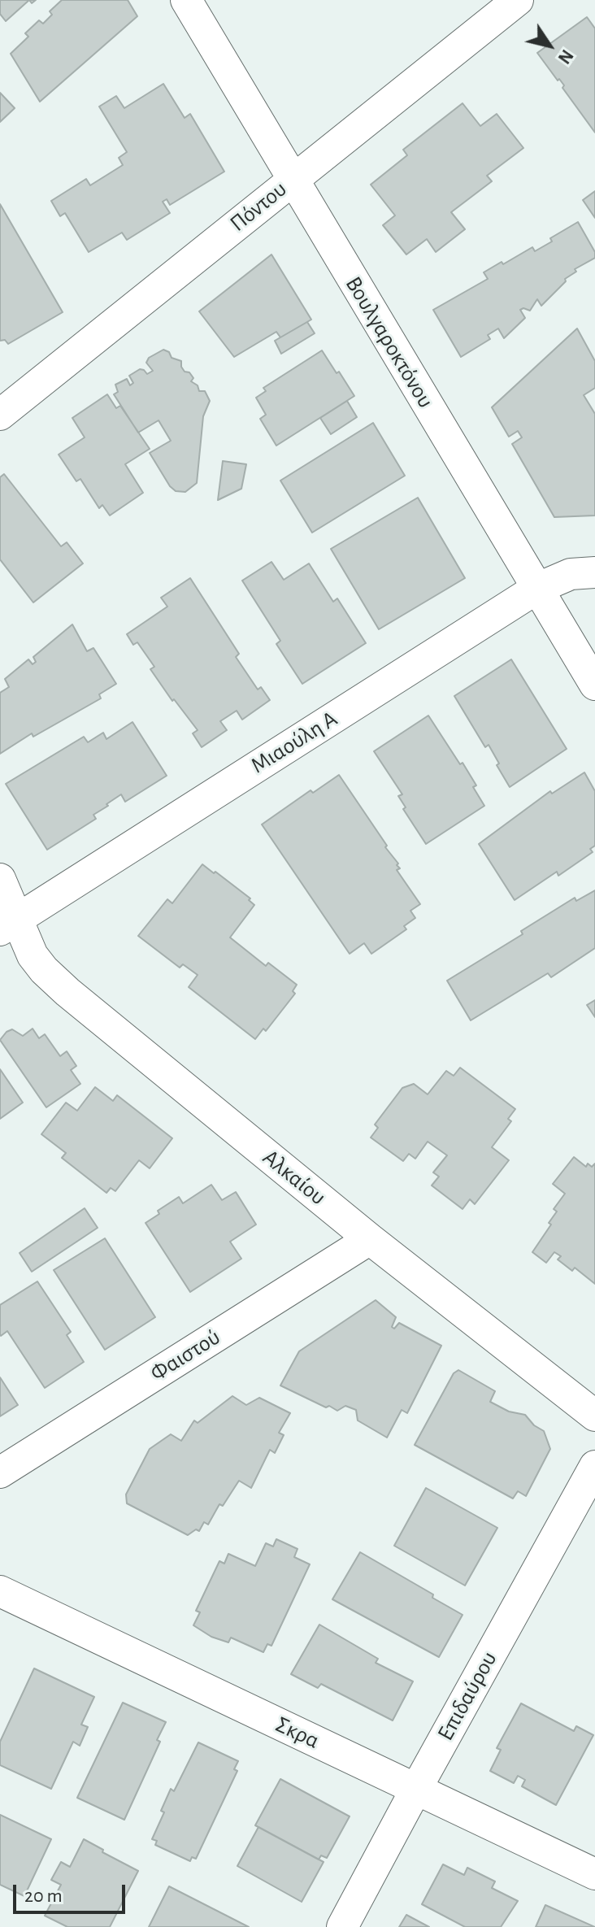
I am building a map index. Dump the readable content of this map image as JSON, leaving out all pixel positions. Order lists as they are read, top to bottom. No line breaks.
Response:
{"streets":{"street":["Πόντου","Βουλγαροκτόνου","Μιαούλη Α","Αλκαίου","Φαιστού","Επιδαύρου","Σκρα"]},"crossings":[["Πόντου","Βουλγαροκτόνου"],["Βουλγαροκτόνου","Μιαούλη Α"],["Μιαούλη Α","Αλκαίου"],["Αλκαίου","Φαιστού"],["Επιδαύρου","Σκρα"]],"scale_bar":"20 m","north":"bottom right"}
